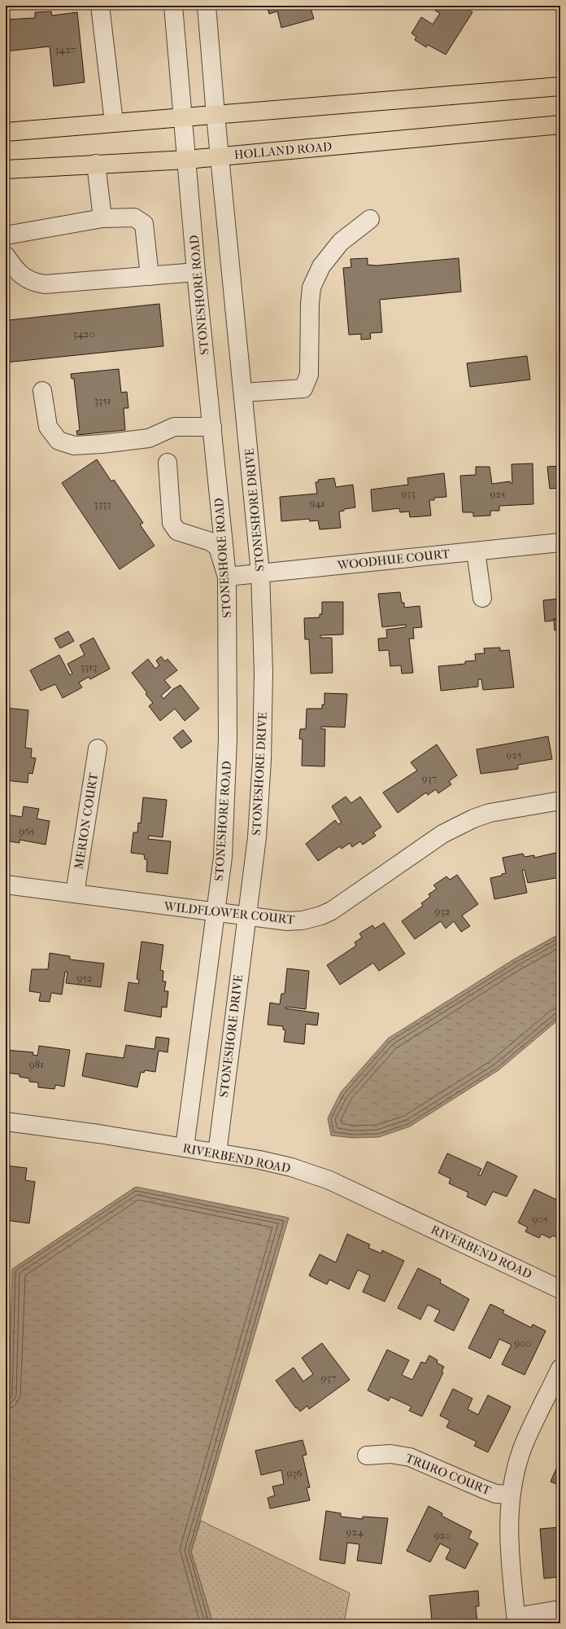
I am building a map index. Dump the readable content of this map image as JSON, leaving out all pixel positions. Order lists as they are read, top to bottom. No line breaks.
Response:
{"streets":{"main road":["HOLLAND ROAD"],"street":["STONESHORE ROAD","STONESHORE DRIVE","WOODHUE COURT","MERION COURT","WILDFLOWER COURT","RIVERBEND ROAD","TRURO COURT"]},"crossings":[["HOLLAND ROAD","STONESHORE ROAD"],["STONESHORE ROAD","WOODHUE COURT"],["STONESHORE ROAD","WILDFLOWER COURT"],["STONESHORE ROAD","RIVERBEND ROAD"],["STONESHORE DRIVE","WOODHUE COURT"],["STONESHORE DRIVE","WILDFLOWER COURT"],["STONESHORE DRIVE","RIVERBEND ROAD"],["MERION COURT","WILDFLOWER COURT"]],"house_numbers":["3427","3420","3351","933","925","941","3333","3313","925","937","965","932","952","981","905","900","937","936","924","920"]}
